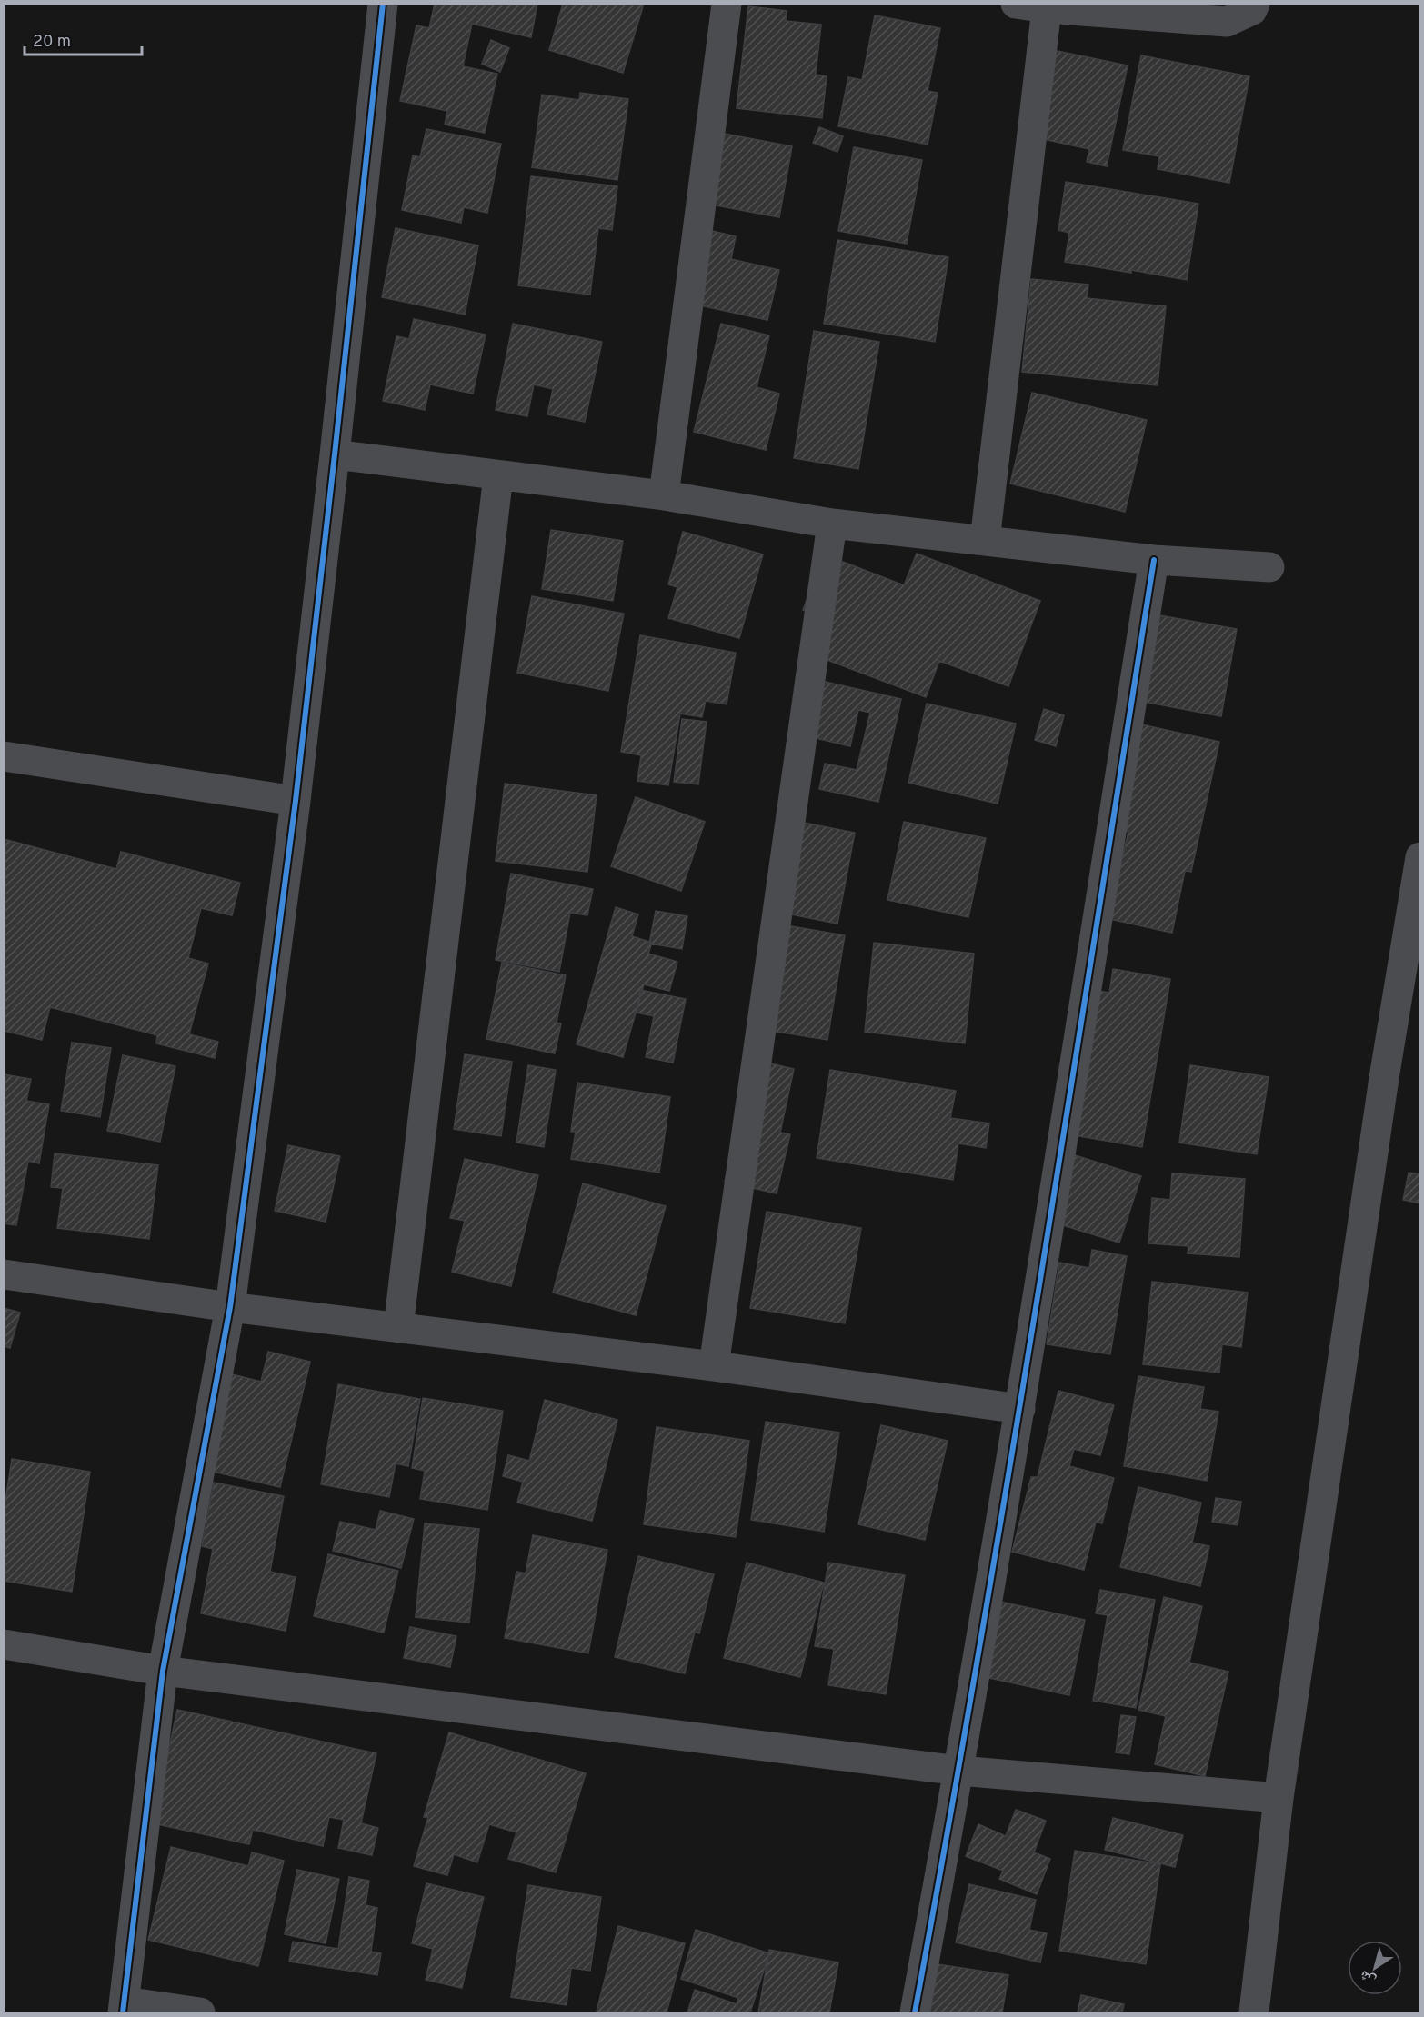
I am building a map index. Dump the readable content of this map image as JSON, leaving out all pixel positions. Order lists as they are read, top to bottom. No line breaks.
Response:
{"scale_bar":"20 m","north":"bottom left"}
